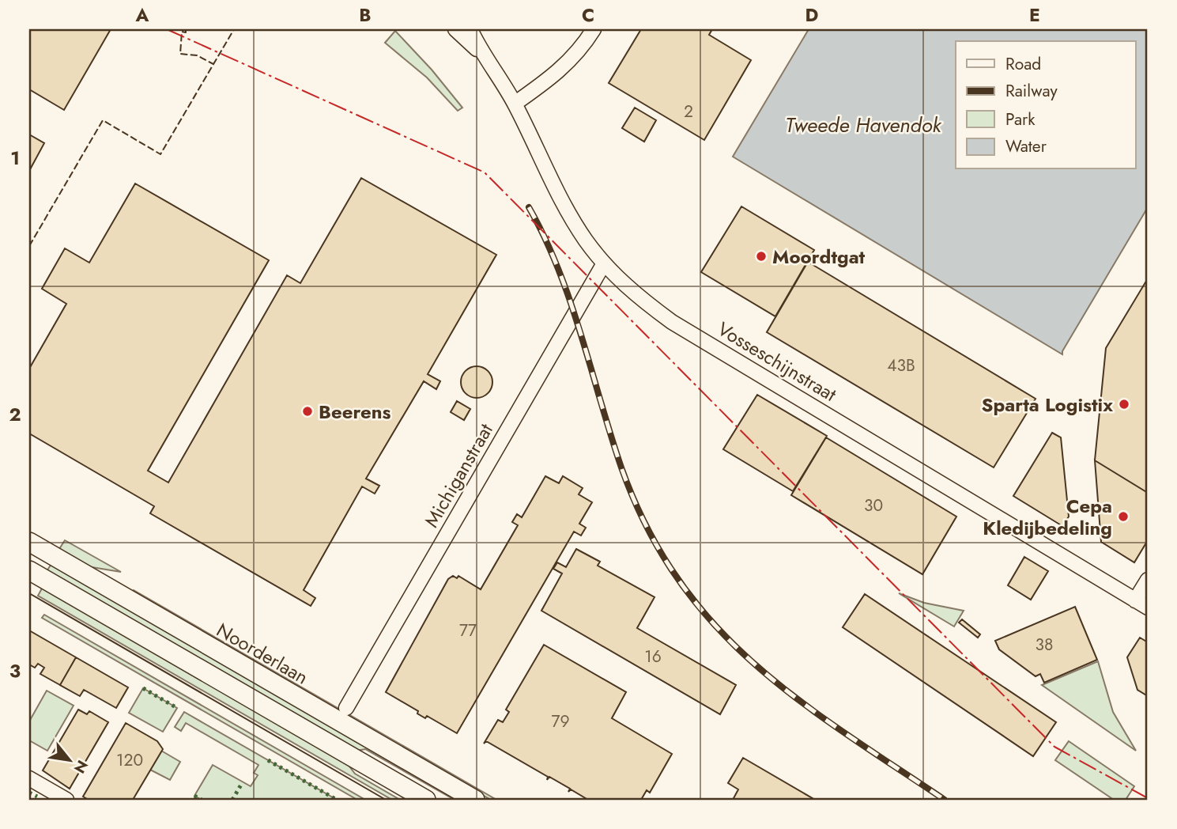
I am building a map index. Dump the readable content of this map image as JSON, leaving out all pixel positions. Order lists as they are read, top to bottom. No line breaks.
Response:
{"streets":{"main road":["Noorderlaan"],"street":["Vosseschijnstraat","Michiganstraat"]},"crossings":[["Vosseschijnstraat","Michiganstraat"]],"water":["Tweede Havendok"],"places":["Moordtgat","Sparta Logistix","Beerens","Cepa Kledijbedeling"],"house_numbers":["2","43B","30","77","38","16","79","120"],"legend":["Road","Railway","Park","Water"],"north":"bottom right","grid":{"columns":["A","B","C","D","E"],"rows":["1","2","3"]}}
